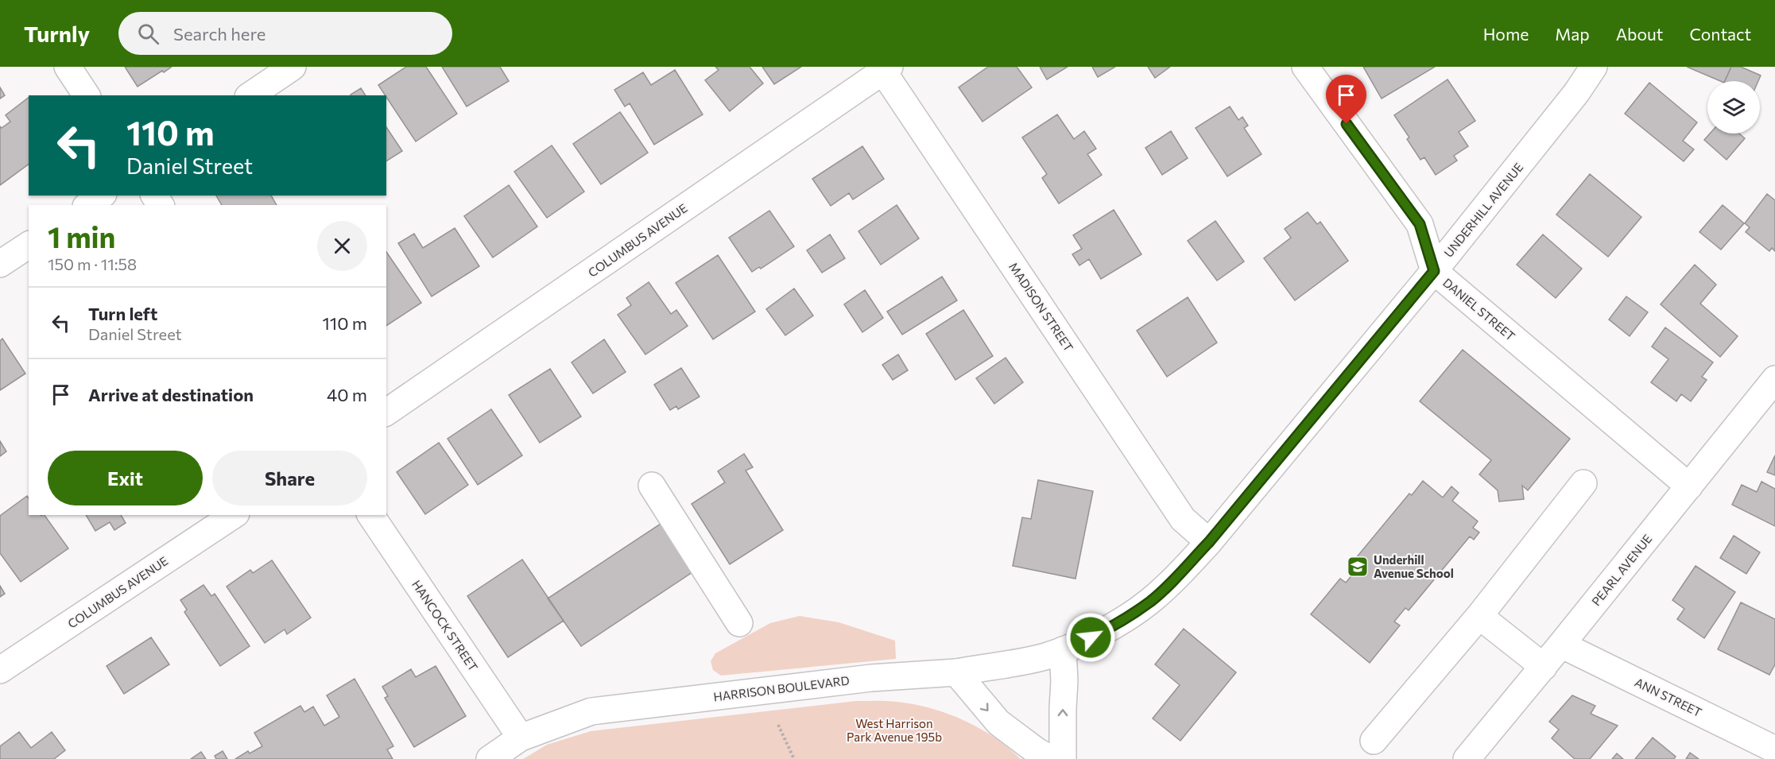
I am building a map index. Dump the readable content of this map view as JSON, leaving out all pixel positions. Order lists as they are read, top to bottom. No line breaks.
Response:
{"streets":{"street":["UNDERHILL AVENUE","COLUMBUS AVENUE","MADISON STREET","DANIEL STREET","PEARL AVENUE","HANCOCK STREET","HARRISON BOULEVARD","ANN STREET"]},"crossings":[["UNDERHILL AVENUE","MADISON STREET"],["UNDERHILL AVENUE","DANIEL STREET"],["UNDERHILL AVENUE","HARRISON BOULEVARD"],["COLUMBUS AVENUE","MADISON STREET"],["DANIEL STREET","PEARL AVENUE"],["PEARL AVENUE","ANN STREET"],["HANCOCK STREET","HARRISON BOULEVARD"]],"parks":["West Harrison Park Avenue 195b"],"places":{"school or university":["Underhill Avenue School"]},"page":{"header":"Turnly","search":"Search here","nav":["Home","Map","About","Contact"],"turn":["110 m","Daniel Street"],"heading":["1 min","150 m · 11:58"],"list":[{"name":"Turn left","note":"Daniel Street","value":"110 m"},{"name":"Arrive at destination","value":"40 m"}],"buttons":["Exit","Share"]}}
